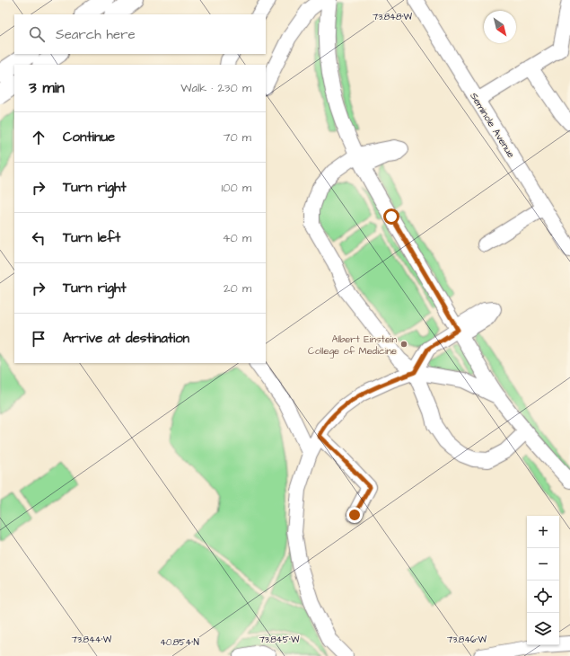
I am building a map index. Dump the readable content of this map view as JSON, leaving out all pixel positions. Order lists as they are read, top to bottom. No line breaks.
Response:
{"streets":{"street":["Seminole Avenue"]},"places":["Albert Einstein College of Medicine"],"north":"bottom right","page":{"search":"Search here","heading":["3 min","Walk · 230 m"],"list":[["Continue","70 m"],["Turn right","100 m"],["Turn left","40 m"],["Turn right","20 m"],"Arrive at destination"],"map_buttons":["+","−"]},"coordinates":["73.848°W","73.844°W","73.845°W","73.846°W","40.854°N"]}
